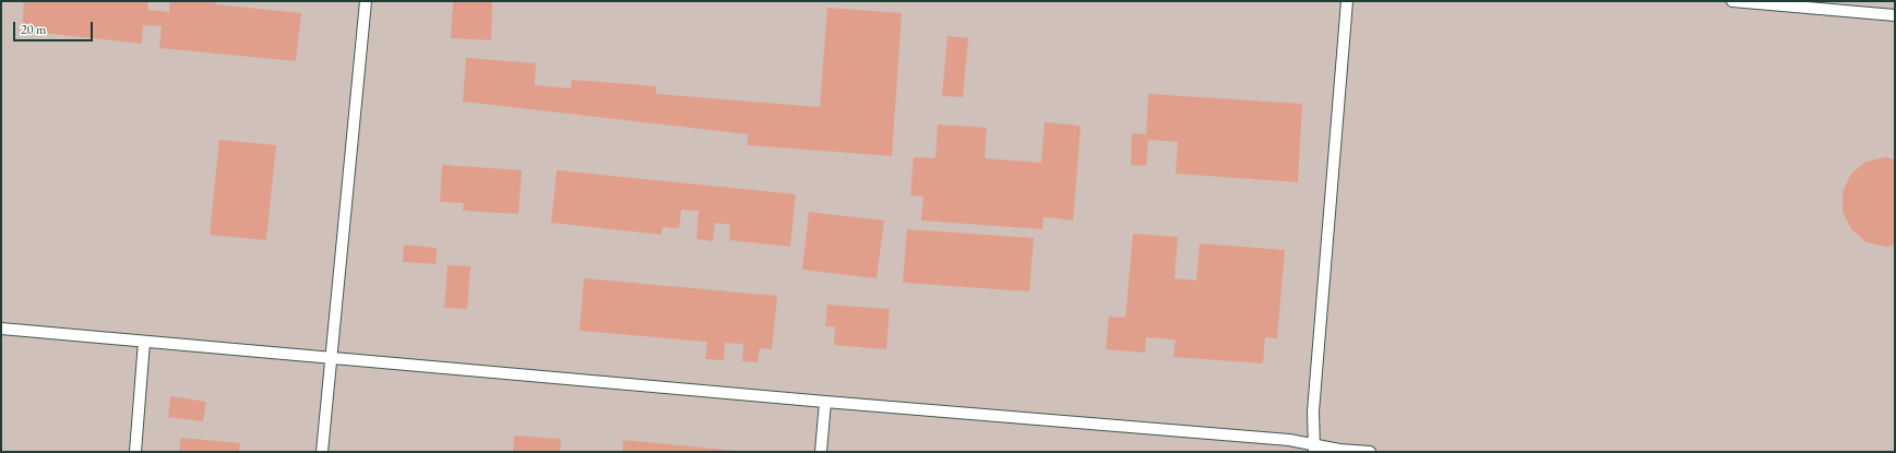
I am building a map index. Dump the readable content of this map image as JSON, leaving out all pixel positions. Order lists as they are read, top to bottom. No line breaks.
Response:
{"scale_bar":"20 m"}
